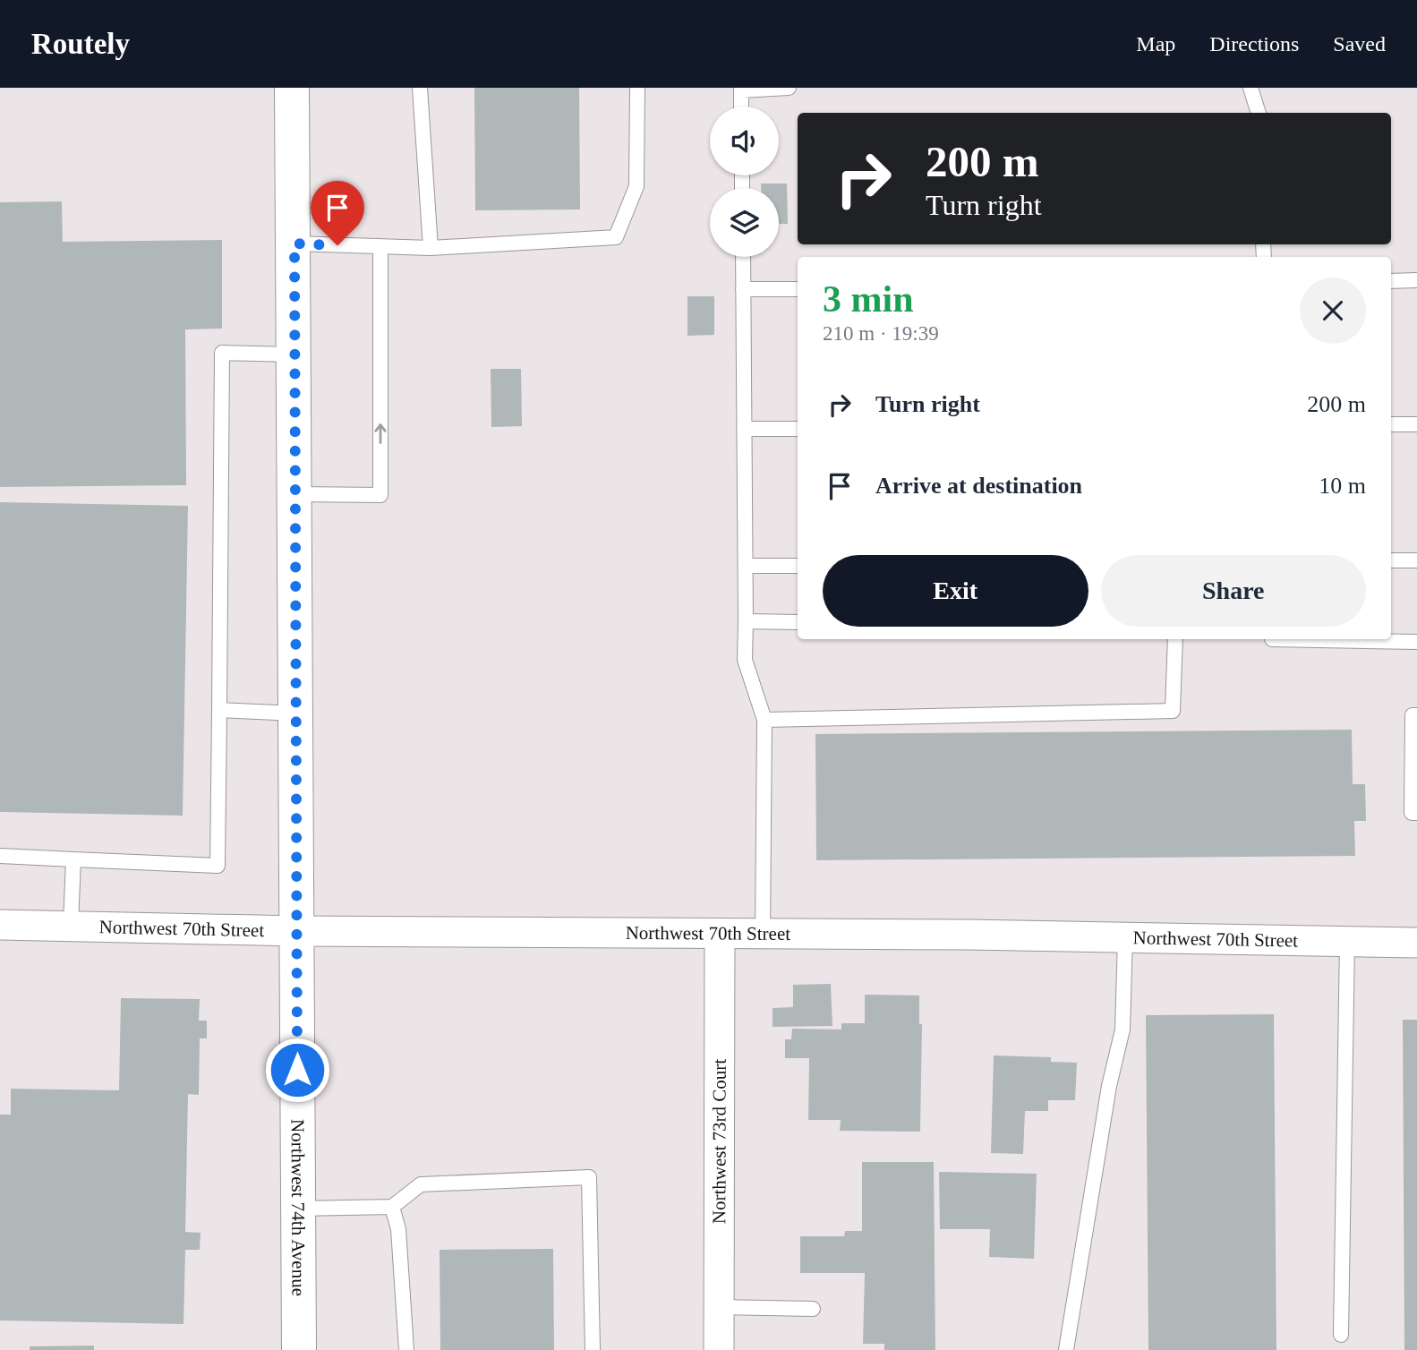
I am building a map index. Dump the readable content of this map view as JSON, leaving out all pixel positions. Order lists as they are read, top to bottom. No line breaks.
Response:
{"streets":{"street":["Northwest 70th Street","Northwest 73rd Court","Northwest 74th Avenue"]},"crossings":[["Northwest 70th Street","Northwest 73rd Court"],["Northwest 70th Street","Northwest 74th Avenue"]],"page":{"header":"Routely","nav":["Map","Directions","Saved"],"turn":["200 m","Turn right"],"heading":["3 min","210 m · 19:39"],"list":[{"name":"Turn right","value":"200 m"},{"name":"Arrive at destination","value":"10 m"}],"buttons":["Exit","Share"]}}
